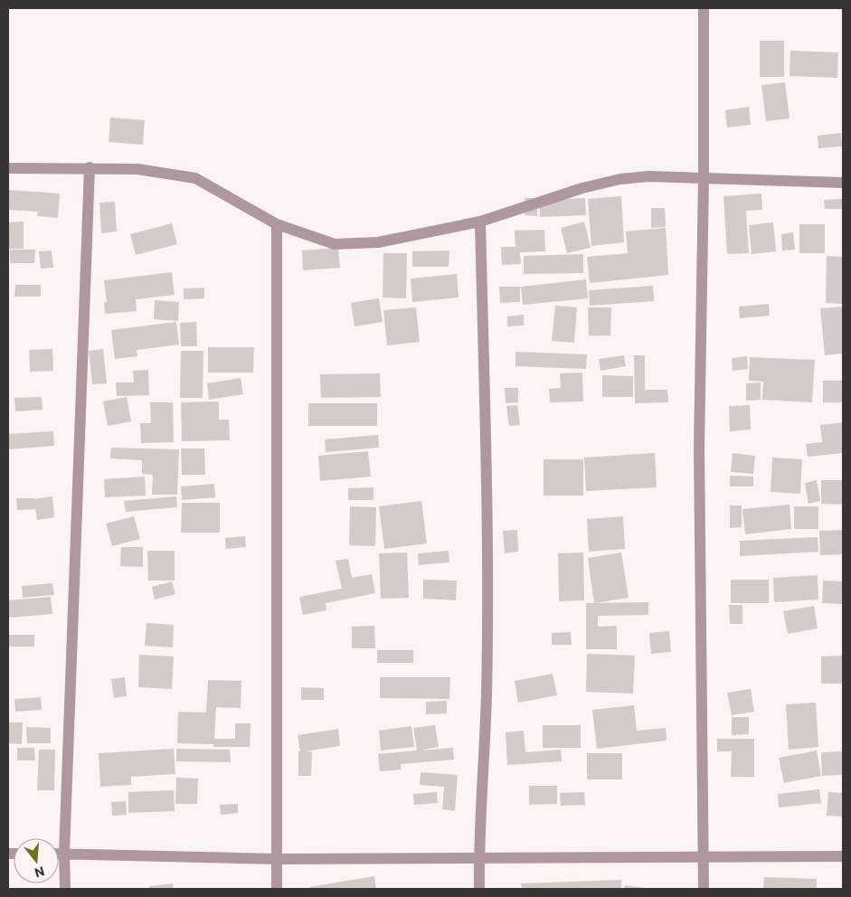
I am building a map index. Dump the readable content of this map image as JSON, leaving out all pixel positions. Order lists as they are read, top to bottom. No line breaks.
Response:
{"north":"bottom"}
